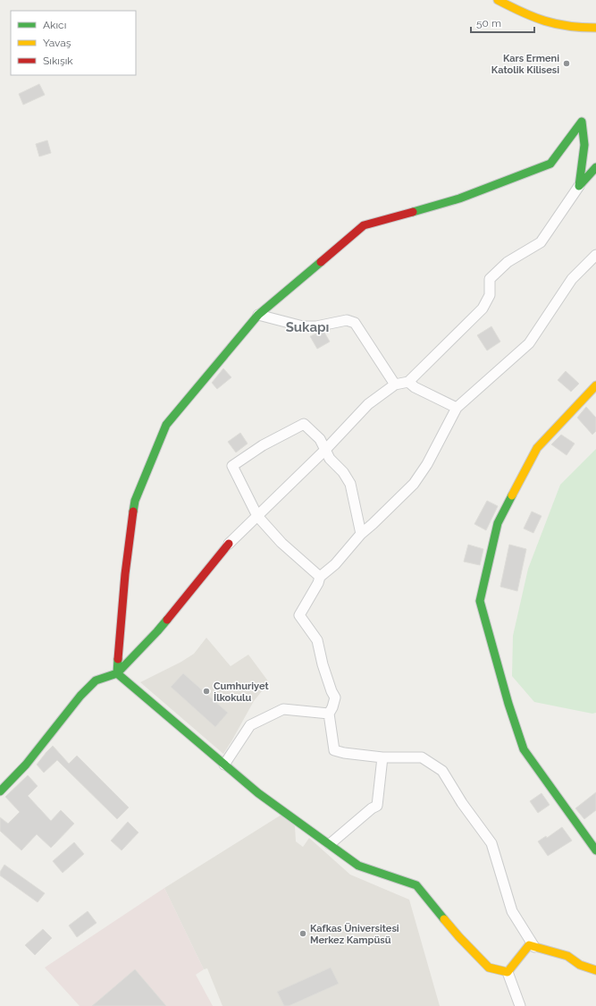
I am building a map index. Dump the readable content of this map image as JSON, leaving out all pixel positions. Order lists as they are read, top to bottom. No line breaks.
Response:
{"districts":["Sukapı"],"places":["Kars Ermeni Katolik Kilisesi","Cumhuriyet İlkokulu","Kafkas Üniversitesi Merkez Kampüsü"],"legend":["Akıcı","Yavaş","Sıkışık"],"scale_bar":"50 m"}
